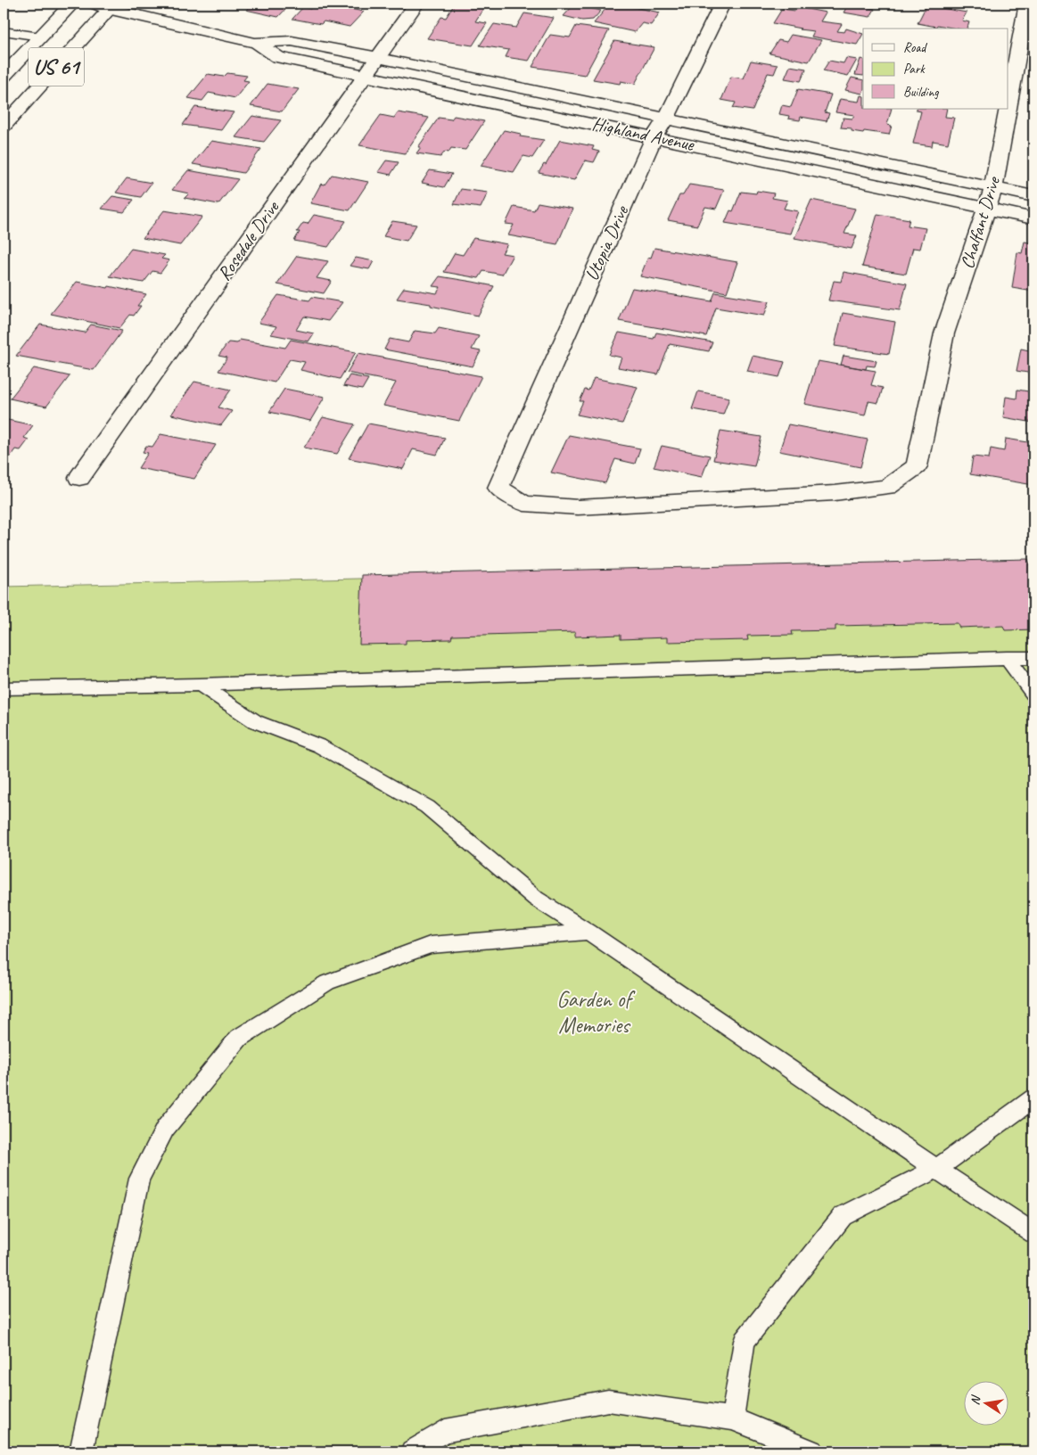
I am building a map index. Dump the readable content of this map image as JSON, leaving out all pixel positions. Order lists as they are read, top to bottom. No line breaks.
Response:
{"streets":{"main road":["US 61","Highland Avenue","Chalfant Drive","Rosedale Drive","Utopia Drive"]},"crossings":[["US 61","Highland Avenue"],["Highland Avenue","Chalfant Drive"],["Highland Avenue","Rosedale Drive"],["Highland Avenue","Utopia Drive"],["Chalfant Drive","Utopia Drive"]],"parks":["Garden of Memories"],"legend":["Road","Park","Building"],"north":"left"}
